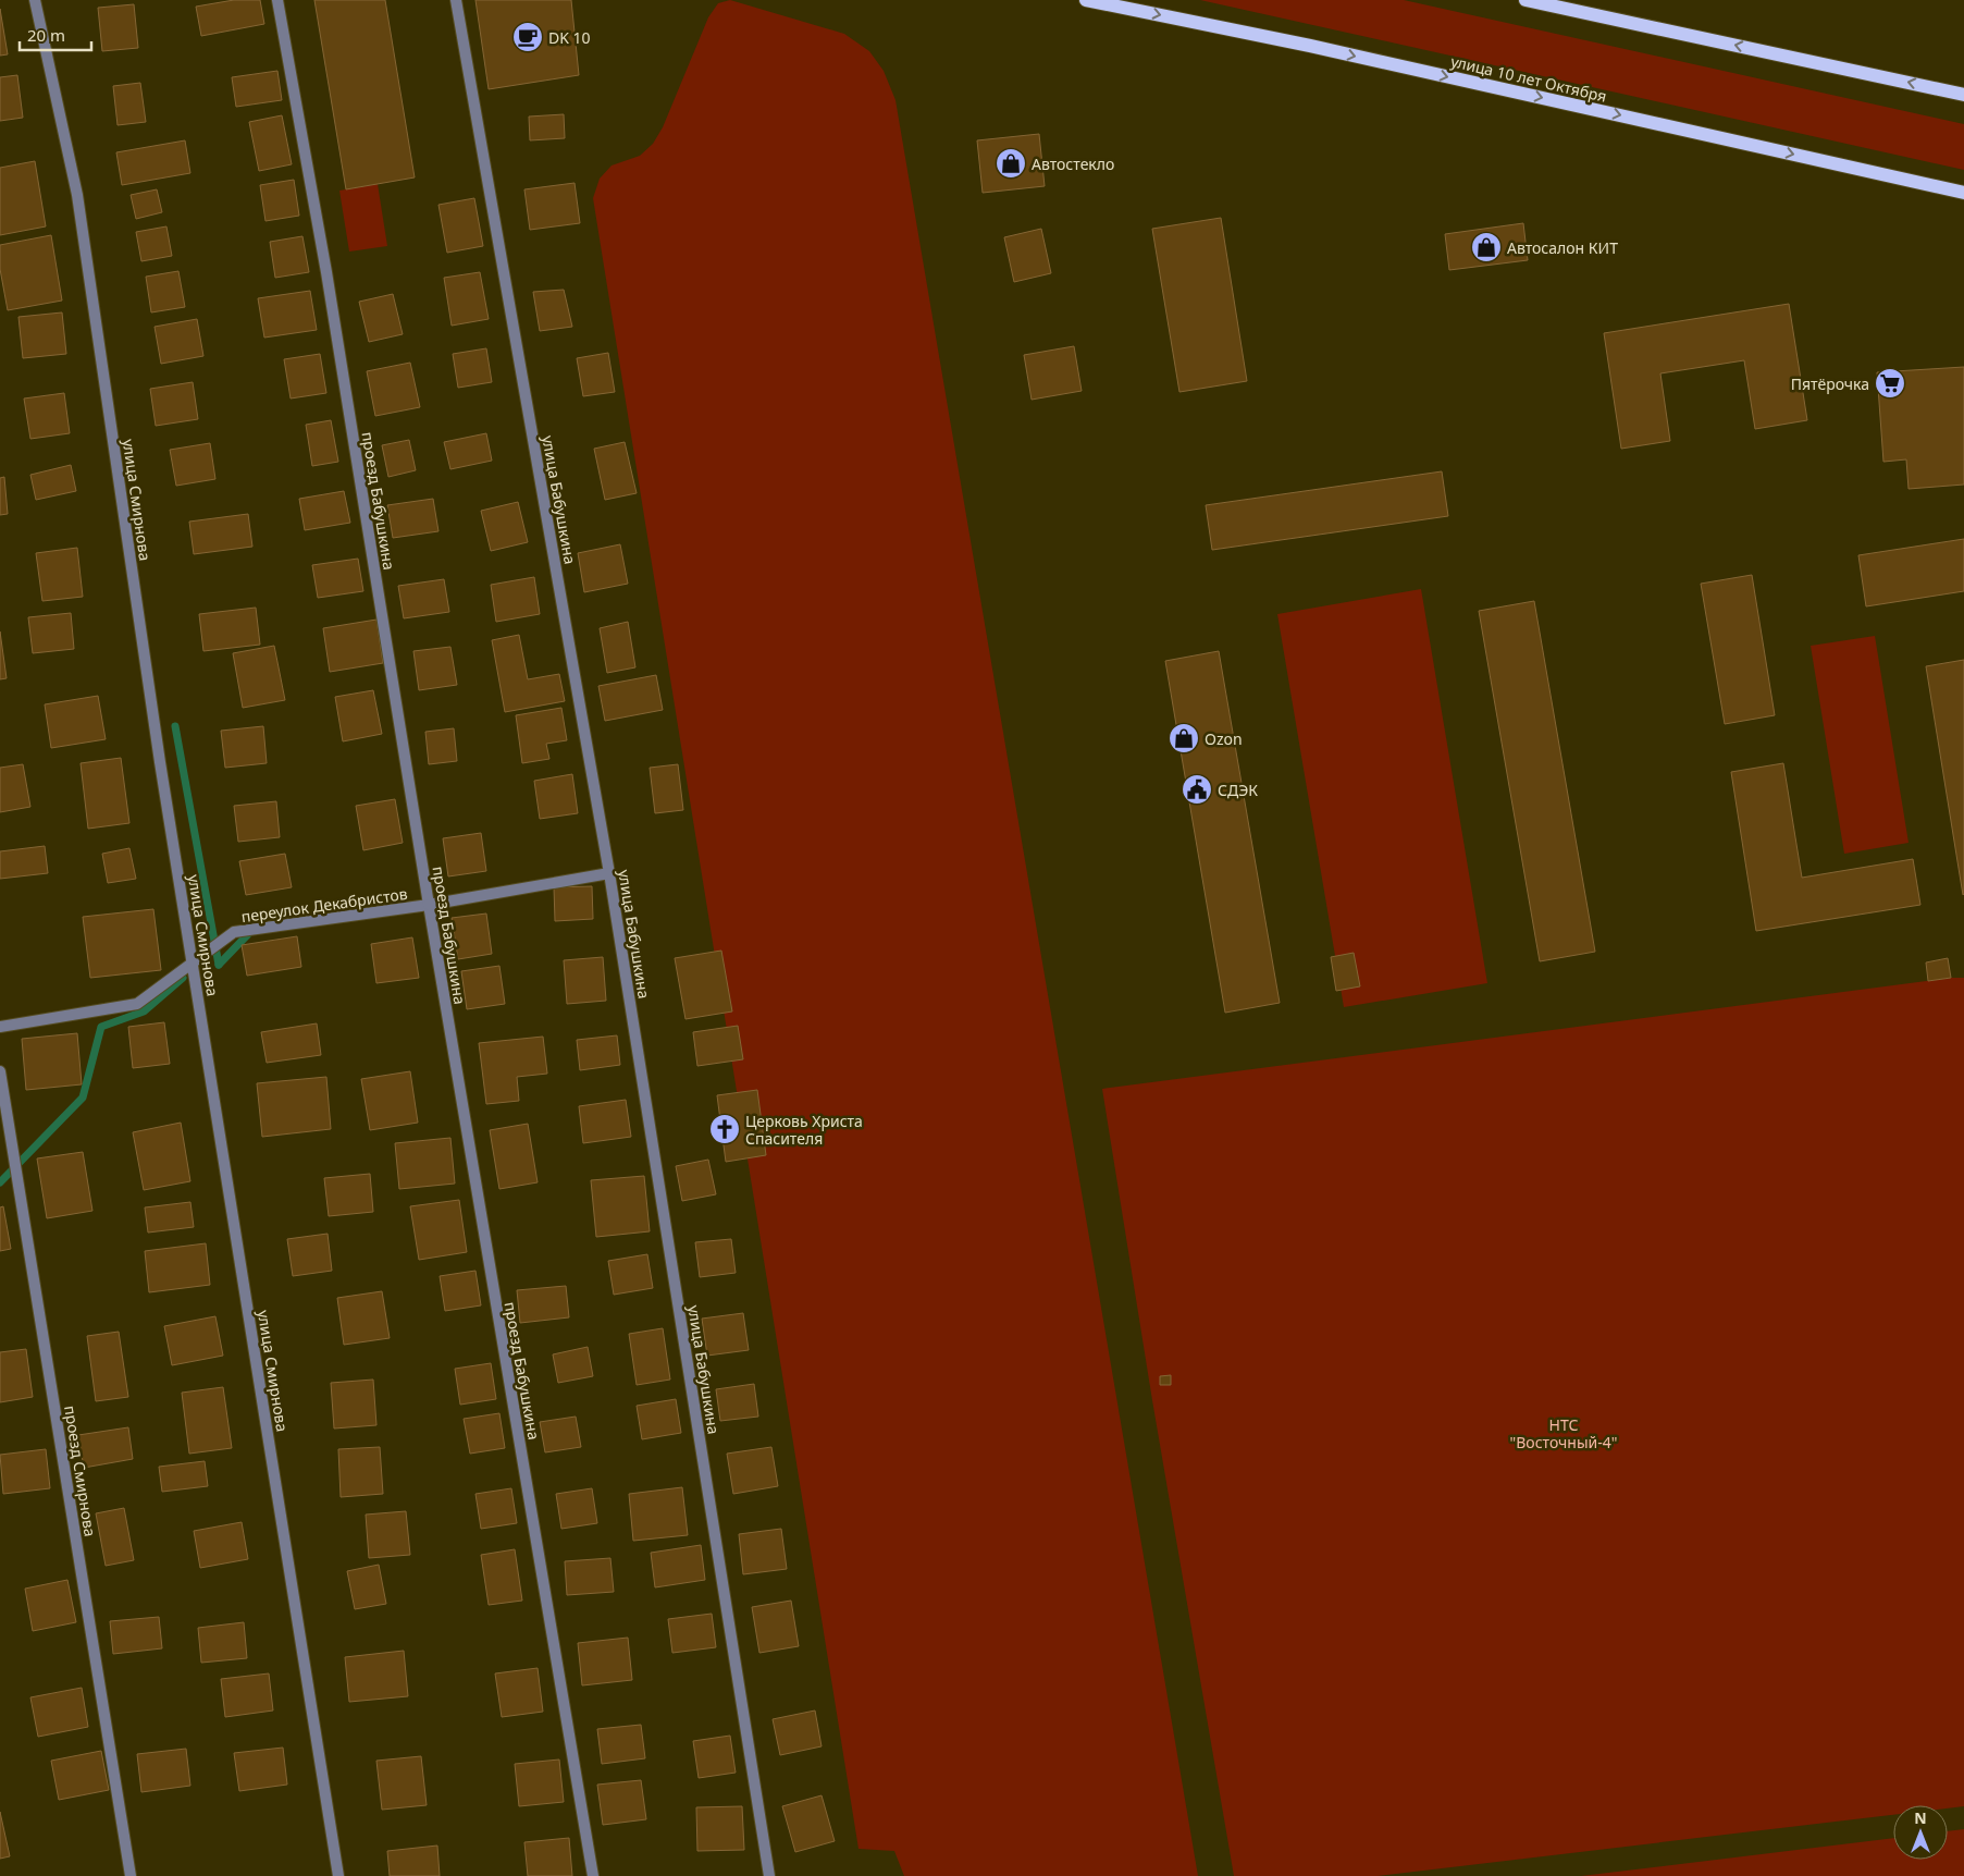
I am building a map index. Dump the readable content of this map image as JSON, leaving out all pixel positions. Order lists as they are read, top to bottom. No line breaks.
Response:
{"streets":{"main road":["улица 10 лет Октября"],"street":["улица Смирнова","улица Бабушкина","проезд Бабушкина","переулок Декабристов","проезд Смирнова"]},"crossings":[["улица Смирнова","переулок Декабристов"],["улица Бабушкина","переулок Декабристов"],["проезд Бабушкина","переулок Декабристов"]],"parks":["НТС \"Восточный-4\""],"places":{"cafe":["DK 10"],"shop":["Автостекло","Автосалон КИТ","Ozon"],"supermarket":["Пятёрочка"],"public building":["СДЭК"],"church":["Церковь Христа Спасителя"]},"scale_bar":"20 m","north":"top"}
